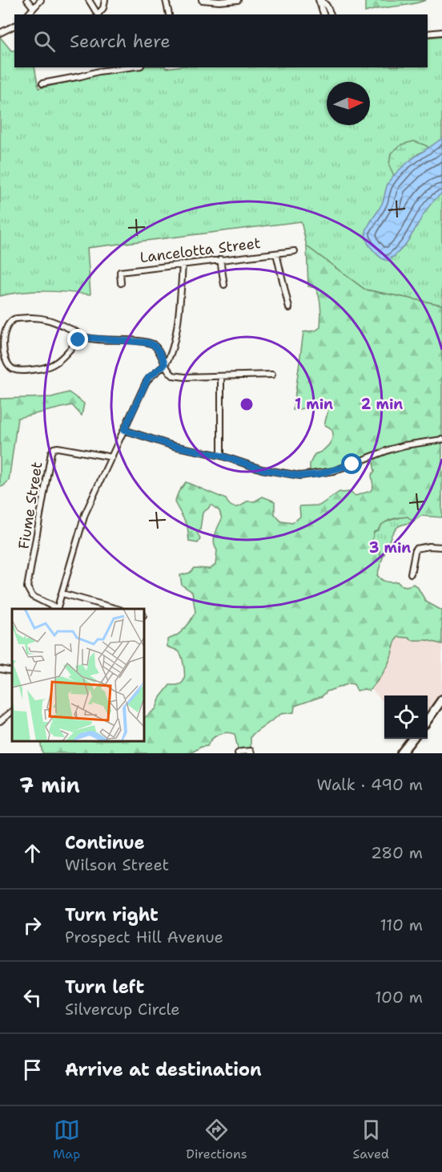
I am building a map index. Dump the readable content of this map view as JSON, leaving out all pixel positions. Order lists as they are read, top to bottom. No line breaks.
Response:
{"streets":{"street":["Lancelotta Street","Fiume Street"]},"north":"right","page":{"search":"Search here","heading":["7 min","Walk · 490 m"],"list":[["Continue","Wilson Street","280 m"],["Turn right","Prospect Hill Avenue","110 m"],["Turn left","Silvercup Circle","100 m"],"Arrive at destination"],"nav":["Map","Directions","Saved"]},"rings":["1 min","2 min","3 min"]}
